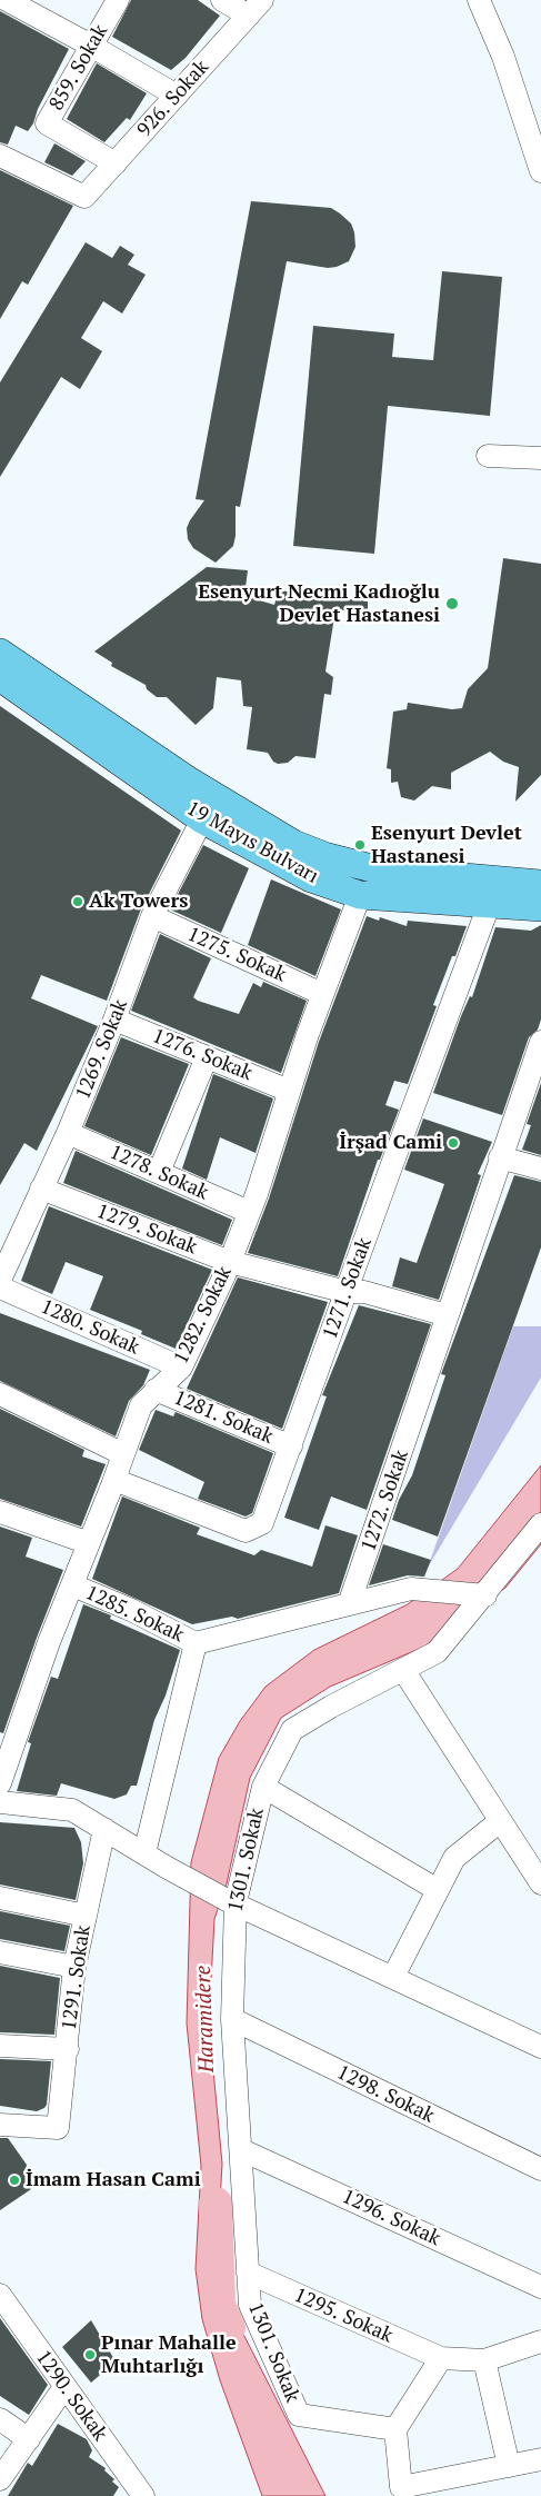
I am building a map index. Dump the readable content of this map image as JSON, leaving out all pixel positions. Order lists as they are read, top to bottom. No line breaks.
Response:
{"streets":{"main road":["19 Mayıs Bulvarı"],"street":["859. Sokak","926. Sokak","1275. Sokak","1269. Sokak","1276. Sokak","1278. Sokak","1279. Sokak","1271. Sokak","1282. Sokak","1280. Sokak","1281. Sokak","1272. Sokak","1285. Sokak","1301. Sokak","1291. Sokak","1298. Sokak","1296. Sokak","1295. Sokak","1290. Sokak"]},"crossings":[["859. Sokak","926. Sokak"],["19 Mayıs Bulvarı","1269. Sokak"],["19 Mayıs Bulvarı","1271. Sokak"],["19 Mayıs Bulvarı","1282. Sokak"],["1275. Sokak","1269. Sokak"],["1275. Sokak","1282. Sokak"],["1269. Sokak","1276. Sokak"],["1269. Sokak","1278. Sokak"],["1269. Sokak","1279. Sokak"],["1276. Sokak","1282. Sokak"],["1278. Sokak","1282. Sokak"],["1279. Sokak","1271. Sokak"],["1279. Sokak","1282. Sokak"],["1279. Sokak","1272. Sokak"],["1271. Sokak","1282. Sokak"],["1271. Sokak","1281. Sokak"],["1282. Sokak","1280. Sokak"],["1282. Sokak","1281. Sokak"],["1282. Sokak","1285. Sokak"],["1301. Sokak","1298. Sokak"],["1301. Sokak","1296. Sokak"],["1301. Sokak","1295. Sokak"]],"water":["Haramidere"],"places":["Esenyurt Necmi Kadıoğlu Devlet Hastanesi","Esenyurt Devlet Hastanesi","Ak Towers","İrşad Cami","İmam Hasan Cami","Pınar Mahalle Muhtarlığı"]}
